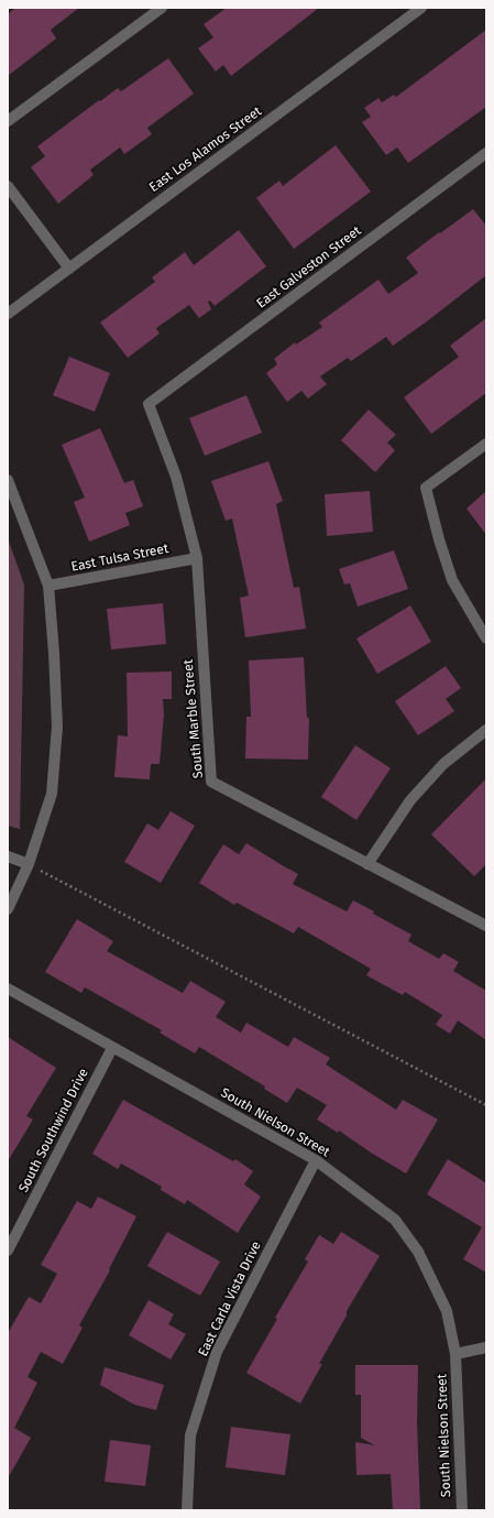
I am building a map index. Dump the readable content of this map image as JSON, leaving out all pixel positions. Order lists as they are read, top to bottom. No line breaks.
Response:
{"streets":{"street":["East Los Alamos Street","East Galveston Street","East Tulsa Street","South Marble Street","South Nielson Street","South Southwind Drive","East Carla Vista Drive"]},"crossings":[["East Galveston Street","South Marble Street"],["East Tulsa Street","South Marble Street"],["South Nielson Street","South Southwind Drive"],["South Nielson Street","East Carla Vista Drive"]]}
